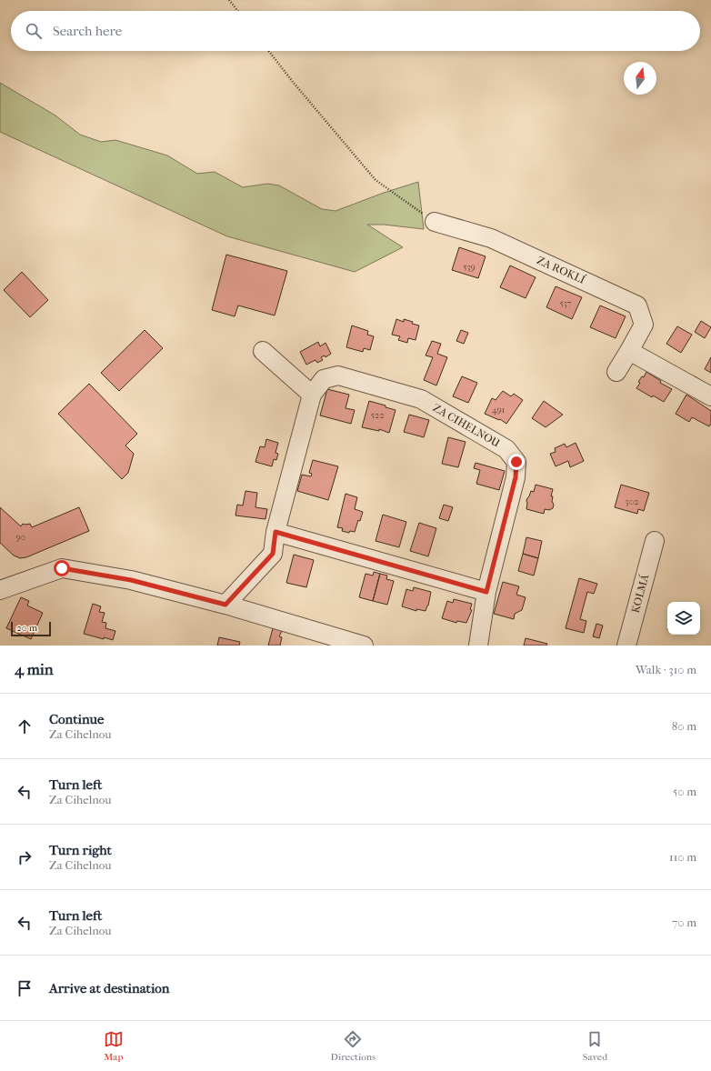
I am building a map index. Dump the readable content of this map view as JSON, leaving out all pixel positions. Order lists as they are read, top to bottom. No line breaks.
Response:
{"streets":{"street":["ZA ROKLÍ","ZA CIHELNOU","KOLMÁ"]},"house_numbers":["539","537","491","522","302","90"],"scale_bar":"20 m","north":"top","page":{"search":"Search here","scale":"20 m","heading":["4 min","Walk · 310 m"],"list":[["Continue","Za Cihelnou","80 m"],["Turn left","Za Cihelnou","50 m"],["Turn right","Za Cihelnou","110 m"],["Turn left","Za Cihelnou","70 m"],"Arrive at destination"],"nav":["Map","Directions","Saved"]}}
